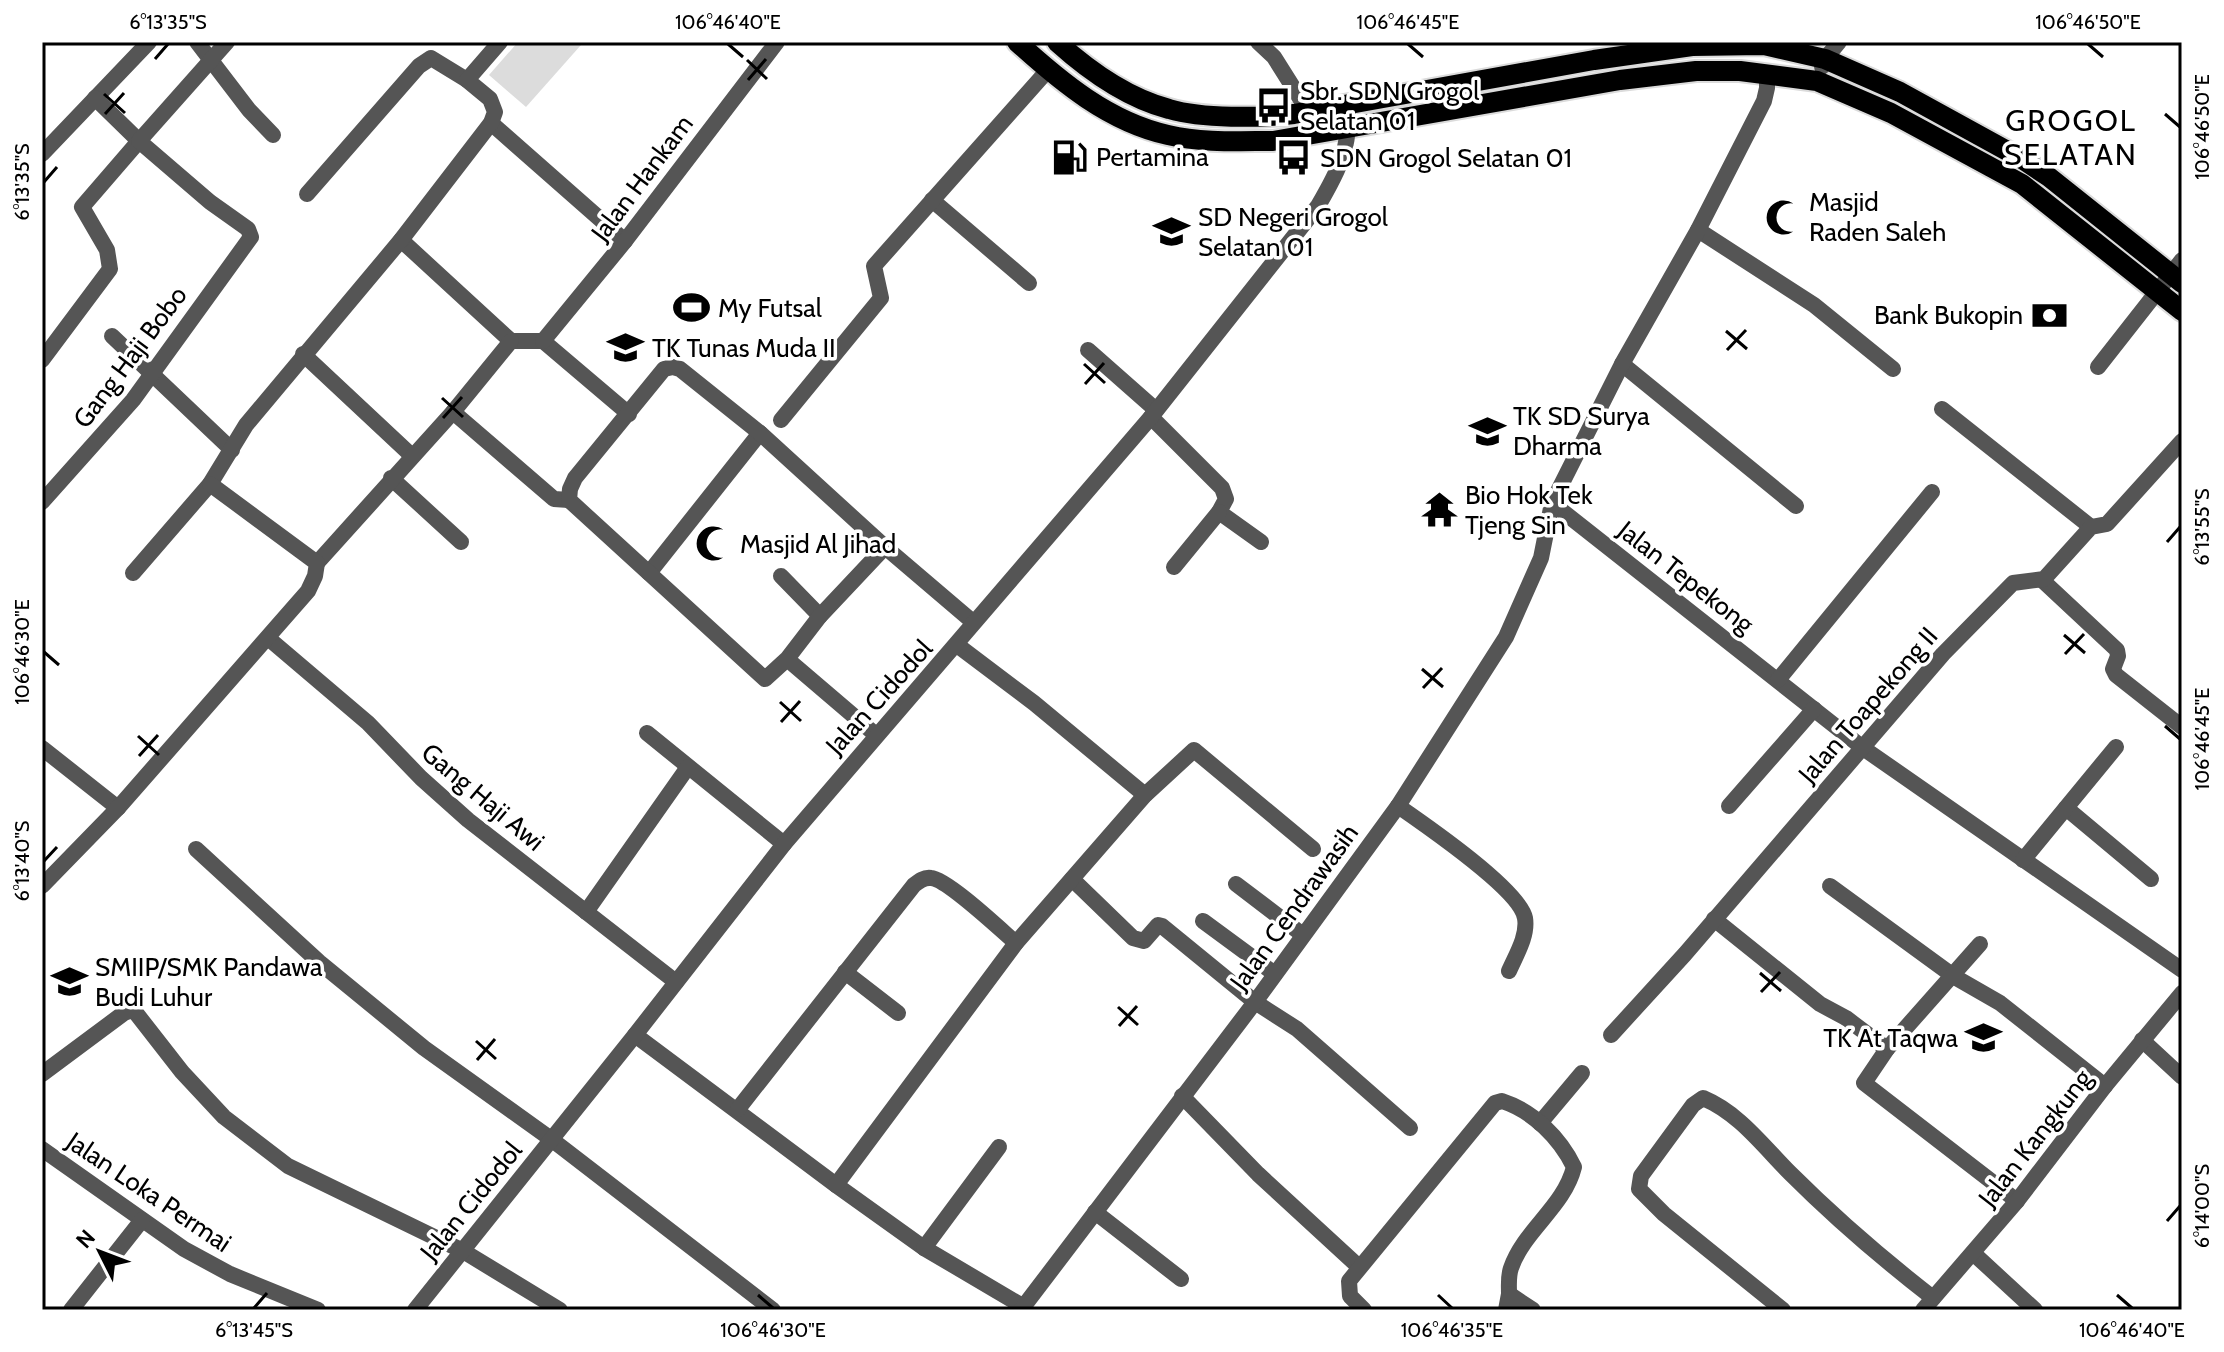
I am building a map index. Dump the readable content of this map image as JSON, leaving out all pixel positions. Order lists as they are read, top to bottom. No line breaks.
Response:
{"streets":{"street":["Jalan Hankam","Gang Haji Bobo","Jalan Tepekong","Jalan Cidodol","Jalan Toapekong II","Gang Haji Awi","Jalan Cendrawasih","Jalan Kangkung","Jalan Loka Permai"]},"crossings":[["Jalan Tepekong","Jalan Toapekong II"],["Jalan Tepekong","Jalan Cendrawasih"],["Jalan Cidodol","Gang Haji Awi"]],"districts":["GROGOL SELATAN"],"places":{"bus stop":["Sbr. SDN Grogol Selatan 01","SDN Grogol Selatan 01"],"fuel station":["Pertamina"],"mosque":["Masjid Raden Saleh","Masjid Al Jihad"],"school or university":["SD Negeri Grogol Selatan 01","TK Tunas Muda II","TK SD Surya Dharma","SMIIP/SMK Pandawa Budi Luhur","TK At Taqwa"],"sports":["My Futsal"],"bank":["Bank Bukopin"],"temple":["Bio Hok Tek Tjeng Sin"]},"north":"top left","coordinates":["6°13'35\"S","106°46'40\"E","106°46'45\"E","106°46'50\"E","6°13'55\"S","106°46'30\"E","6°13'40\"S","6°14'00\"S","6°13'45\"S","106°46'35\"E"]}
